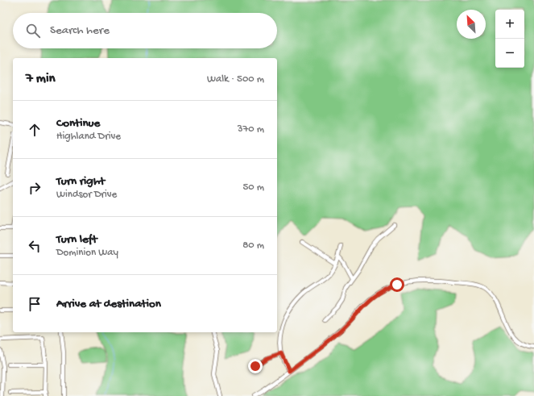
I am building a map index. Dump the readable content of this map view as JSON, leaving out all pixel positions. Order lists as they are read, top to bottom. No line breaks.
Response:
{"north":"top left","page":{"map_buttons":["+","−"],"search":"Search here","heading":["7 min","Walk · 500 m"],"list":[["Continue","Highland Drive","370 m"],["Turn right","Windsor Drive","50 m"],["Turn left","Dominion Way","80 m"],"Arrive at destination"]}}
